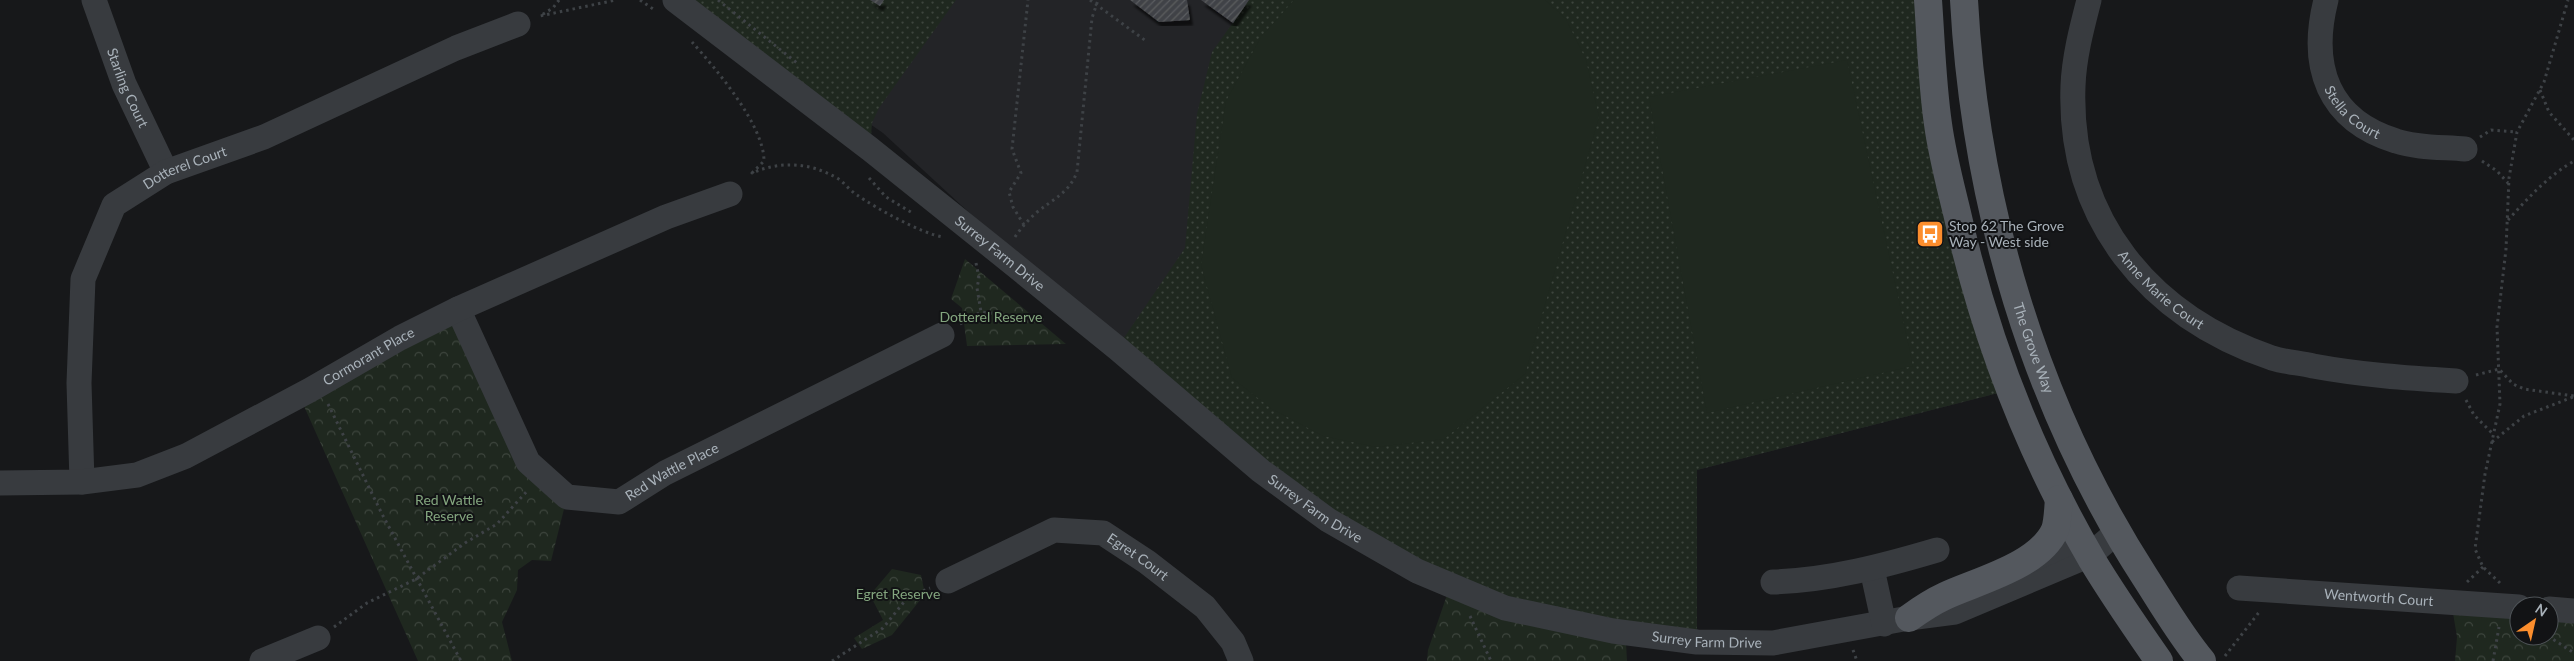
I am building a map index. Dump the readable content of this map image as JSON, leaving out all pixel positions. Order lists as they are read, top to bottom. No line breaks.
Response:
{"streets":{"main road":["The Grove Way"],"street":["Starling Court","Stella Court","Dotterel Court","Surrey Farm Drive","Anne Marie Court","Cormorant Place","Red Wattle Place","Egret Court","Wentworth Court"]},"crossings":[["Starling Court","Dotterel Court"],["Dotterel Court","Cormorant Place"],["Cormorant Place","Red Wattle Place"]],"parks":["Dotterel Reserve","Red Wattle Reserve","Egret Reserve"],"places":{"bus stop":["Stop 62 The Grove Way - West side"]},"north":"top right"}
